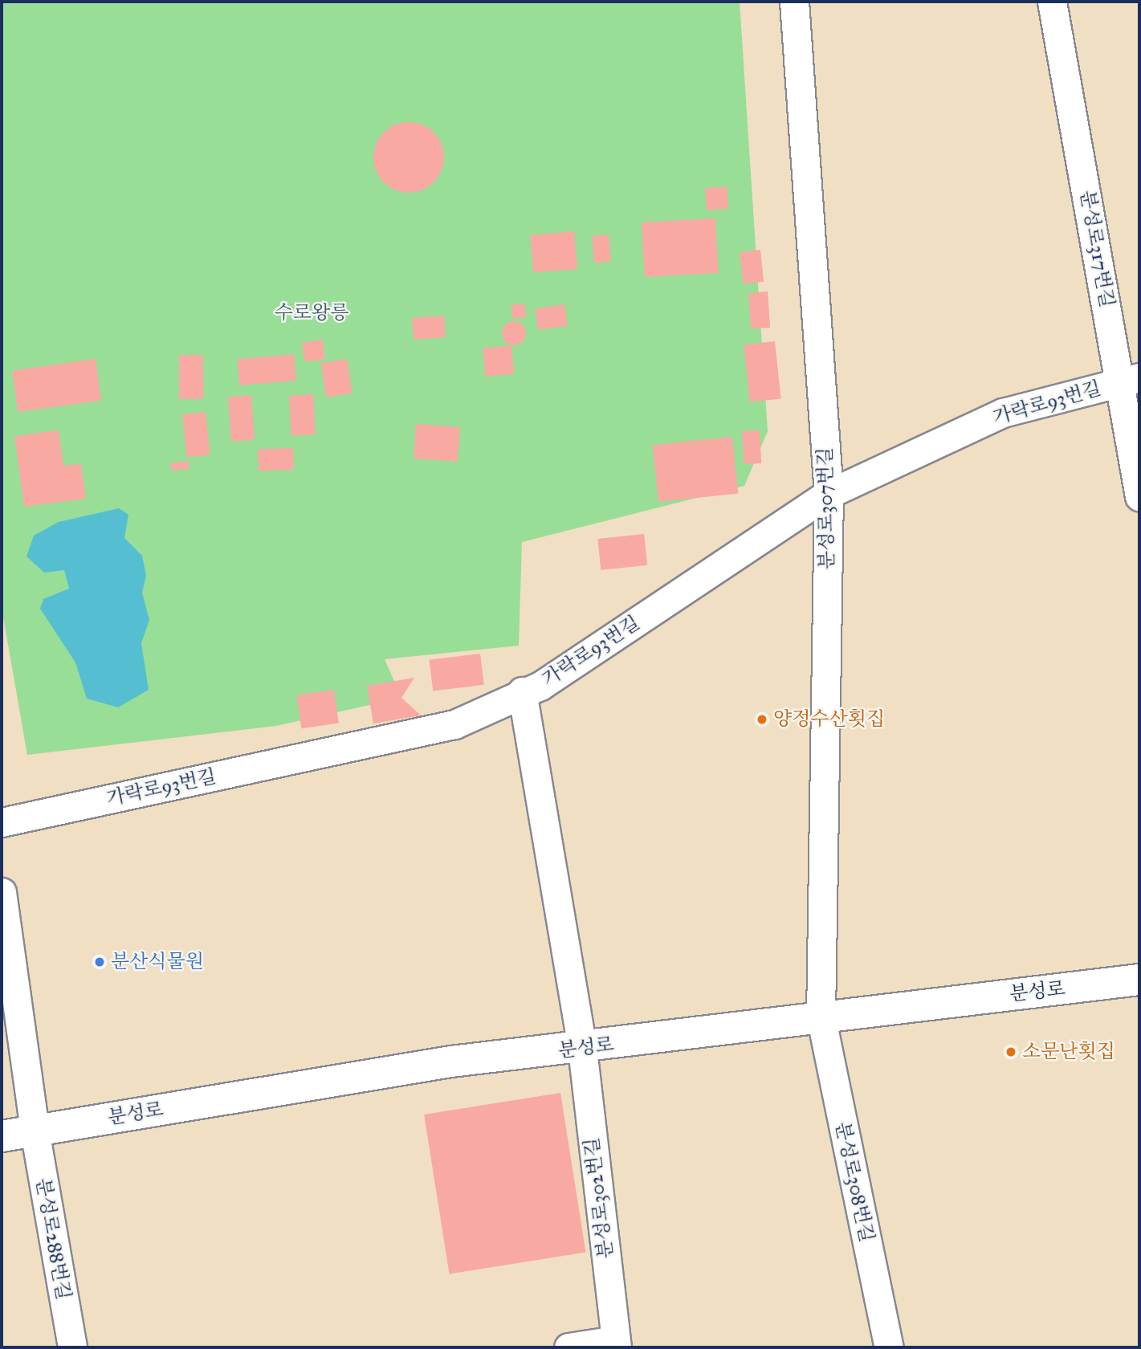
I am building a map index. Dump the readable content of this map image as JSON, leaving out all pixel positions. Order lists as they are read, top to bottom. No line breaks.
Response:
{"streets":{"main road":["분성로"],"street":["분성로317번길","가락로93번길","분성로307번길","분성로308번길","분성로302번길","분성로288번길"]},"crossings":[["분성로317번길","가락로93번길"],["가락로93번길","분성로307번길"],["가락로93번길","분성로302번길"],["분성로307번길","분성로"],["분성로307번길","분성로308번길"],["분성로","분성로308번길"],["분성로","분성로302번길"],["분성로","분성로288번길"]],"parks":["수로왕릉"],"places":["양정수산횟집","분산식물원","소문난횟집"]}
